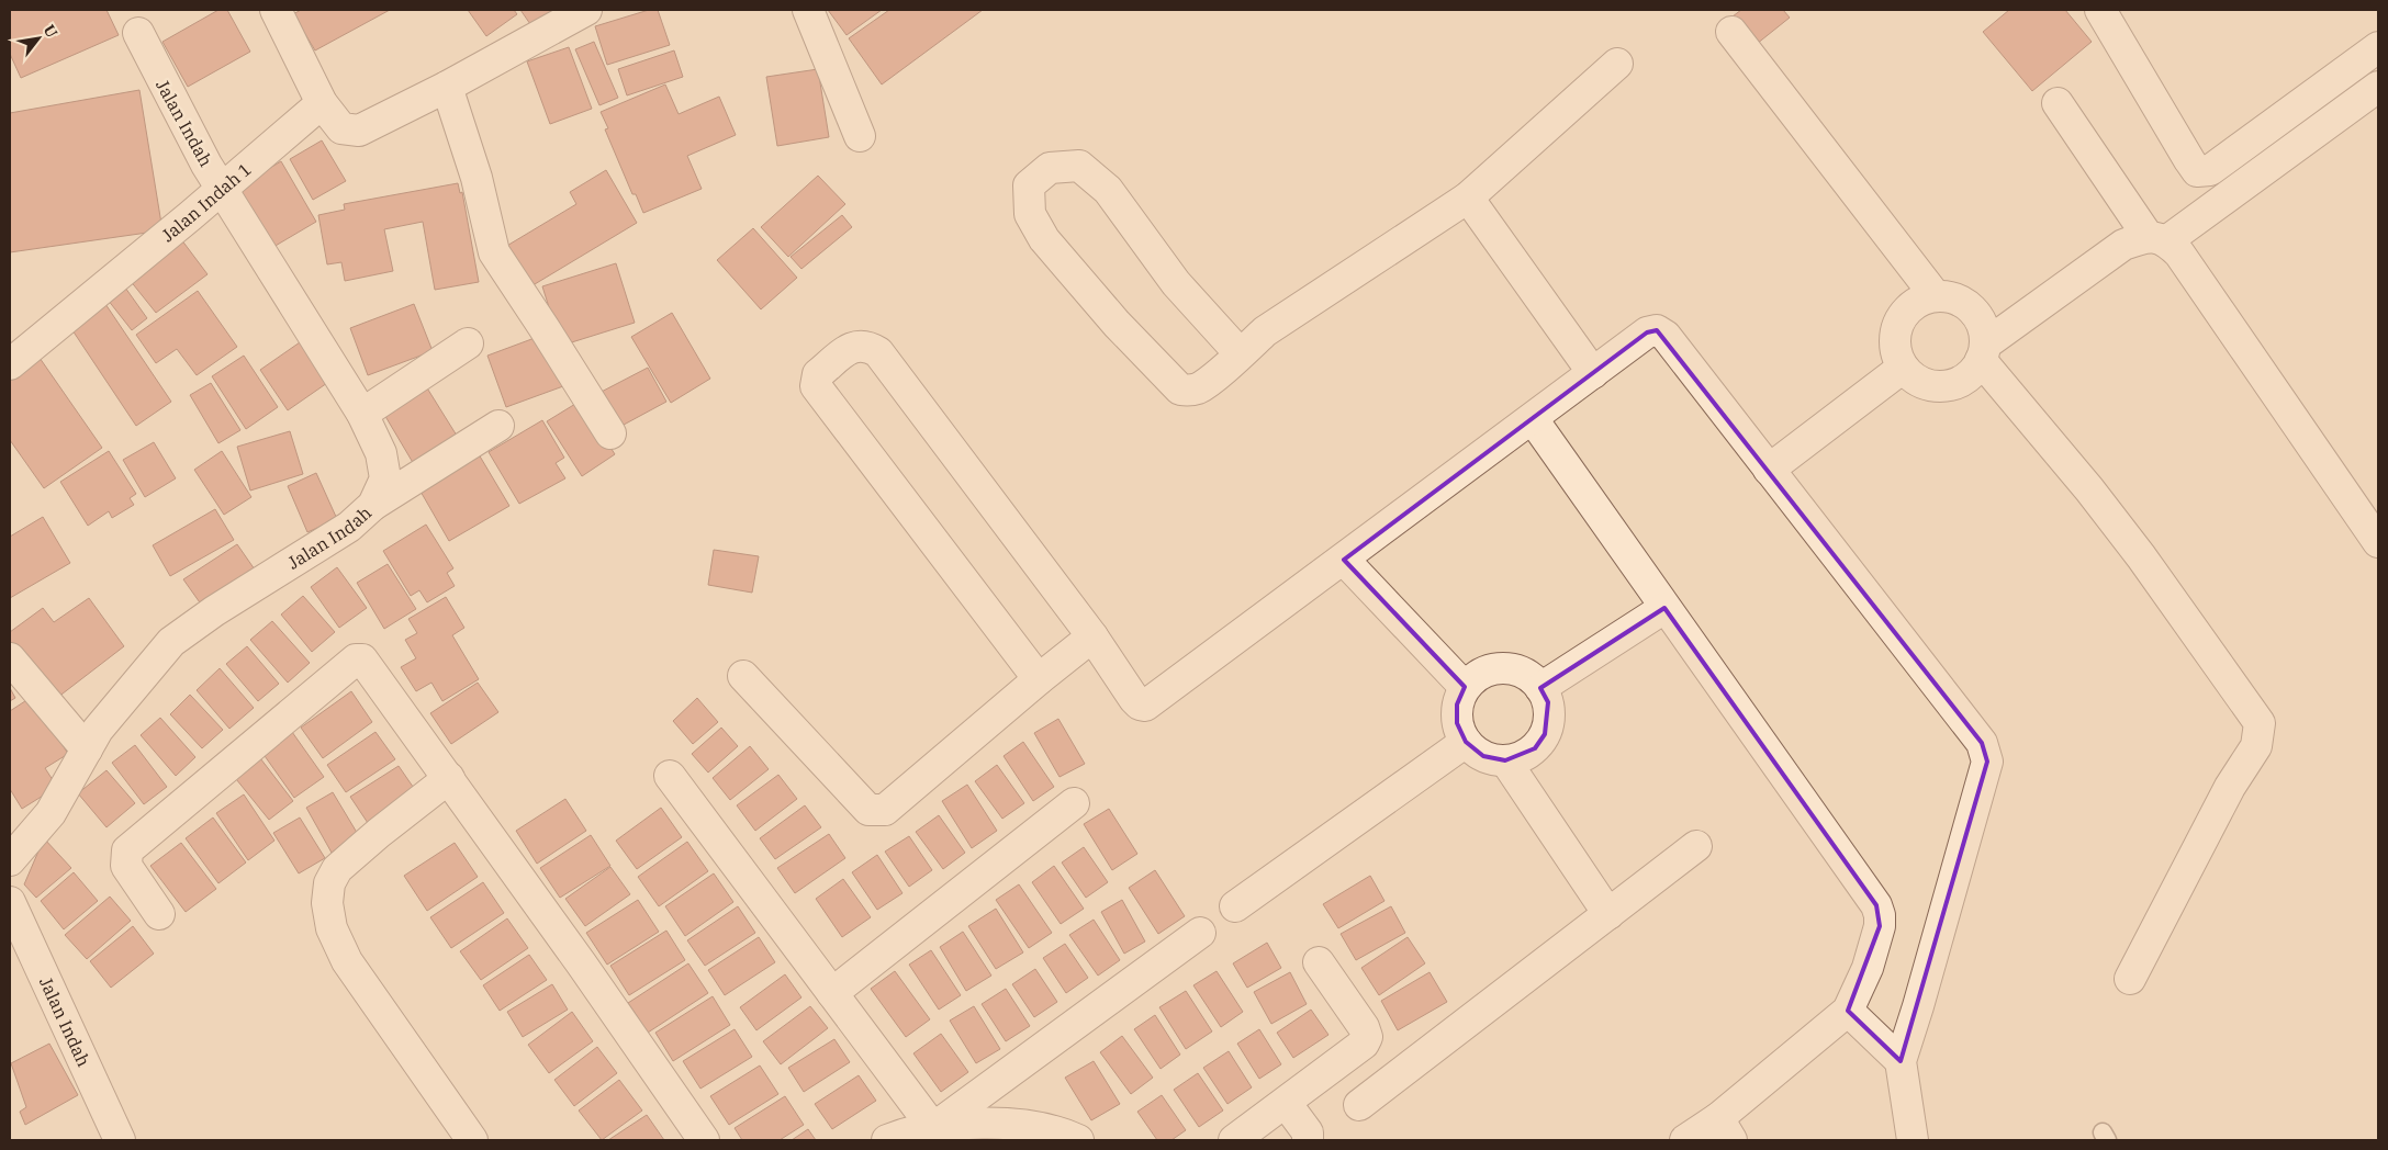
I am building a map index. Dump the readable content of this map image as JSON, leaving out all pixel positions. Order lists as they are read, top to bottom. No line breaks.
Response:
{"streets":{"street":["Jalan Indah","Jalan Indah 1"]},"crossings":[["Jalan Indah","Jalan Indah 1"]],"north":"top right"}
